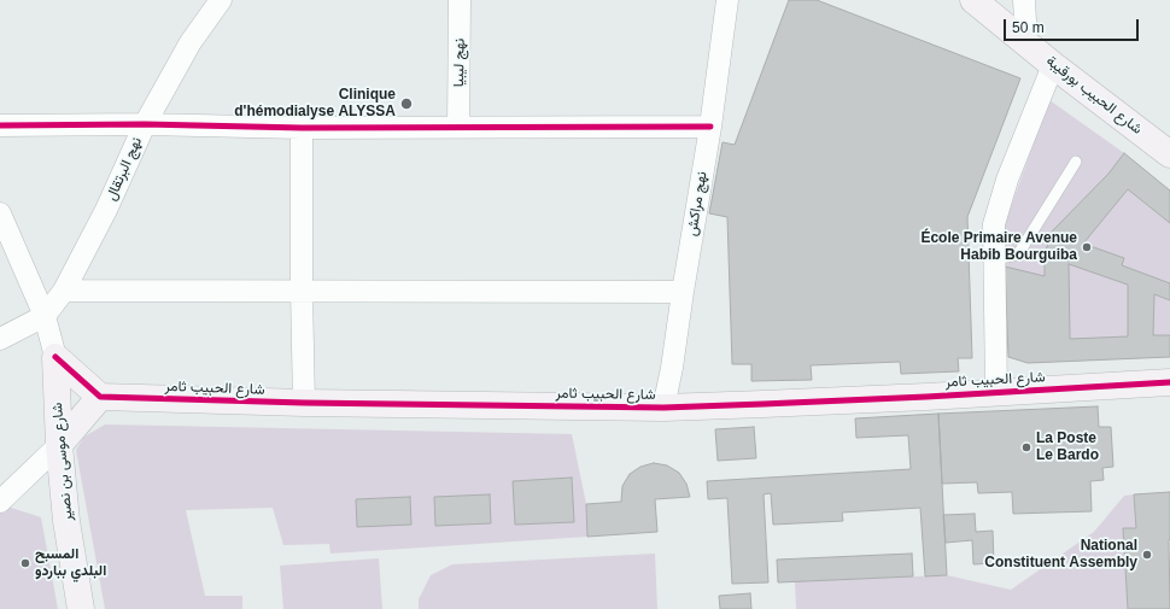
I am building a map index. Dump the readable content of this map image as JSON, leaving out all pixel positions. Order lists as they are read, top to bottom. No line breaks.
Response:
{"streets":{"street":["نهج ليبيا","شارع الحبيب بورقيبة","نهج البرتقال","نهج مراكش","شارع الحبيب ثامر","شارع موسى بن نصير"]},"crossings":[["نهج البرتقال","شارع موسى بن نصير"],["نهج مراكش","شارع الحبيب ثامر"]],"places":["Clinique d'hémodialyse ALYSSA","École Primaire Avenue Habib Bourguiba","La Poste Le Bardo","National Constituent Assembly","المسبح البلدي بباردو"],"scale_bar":"50 m"}
